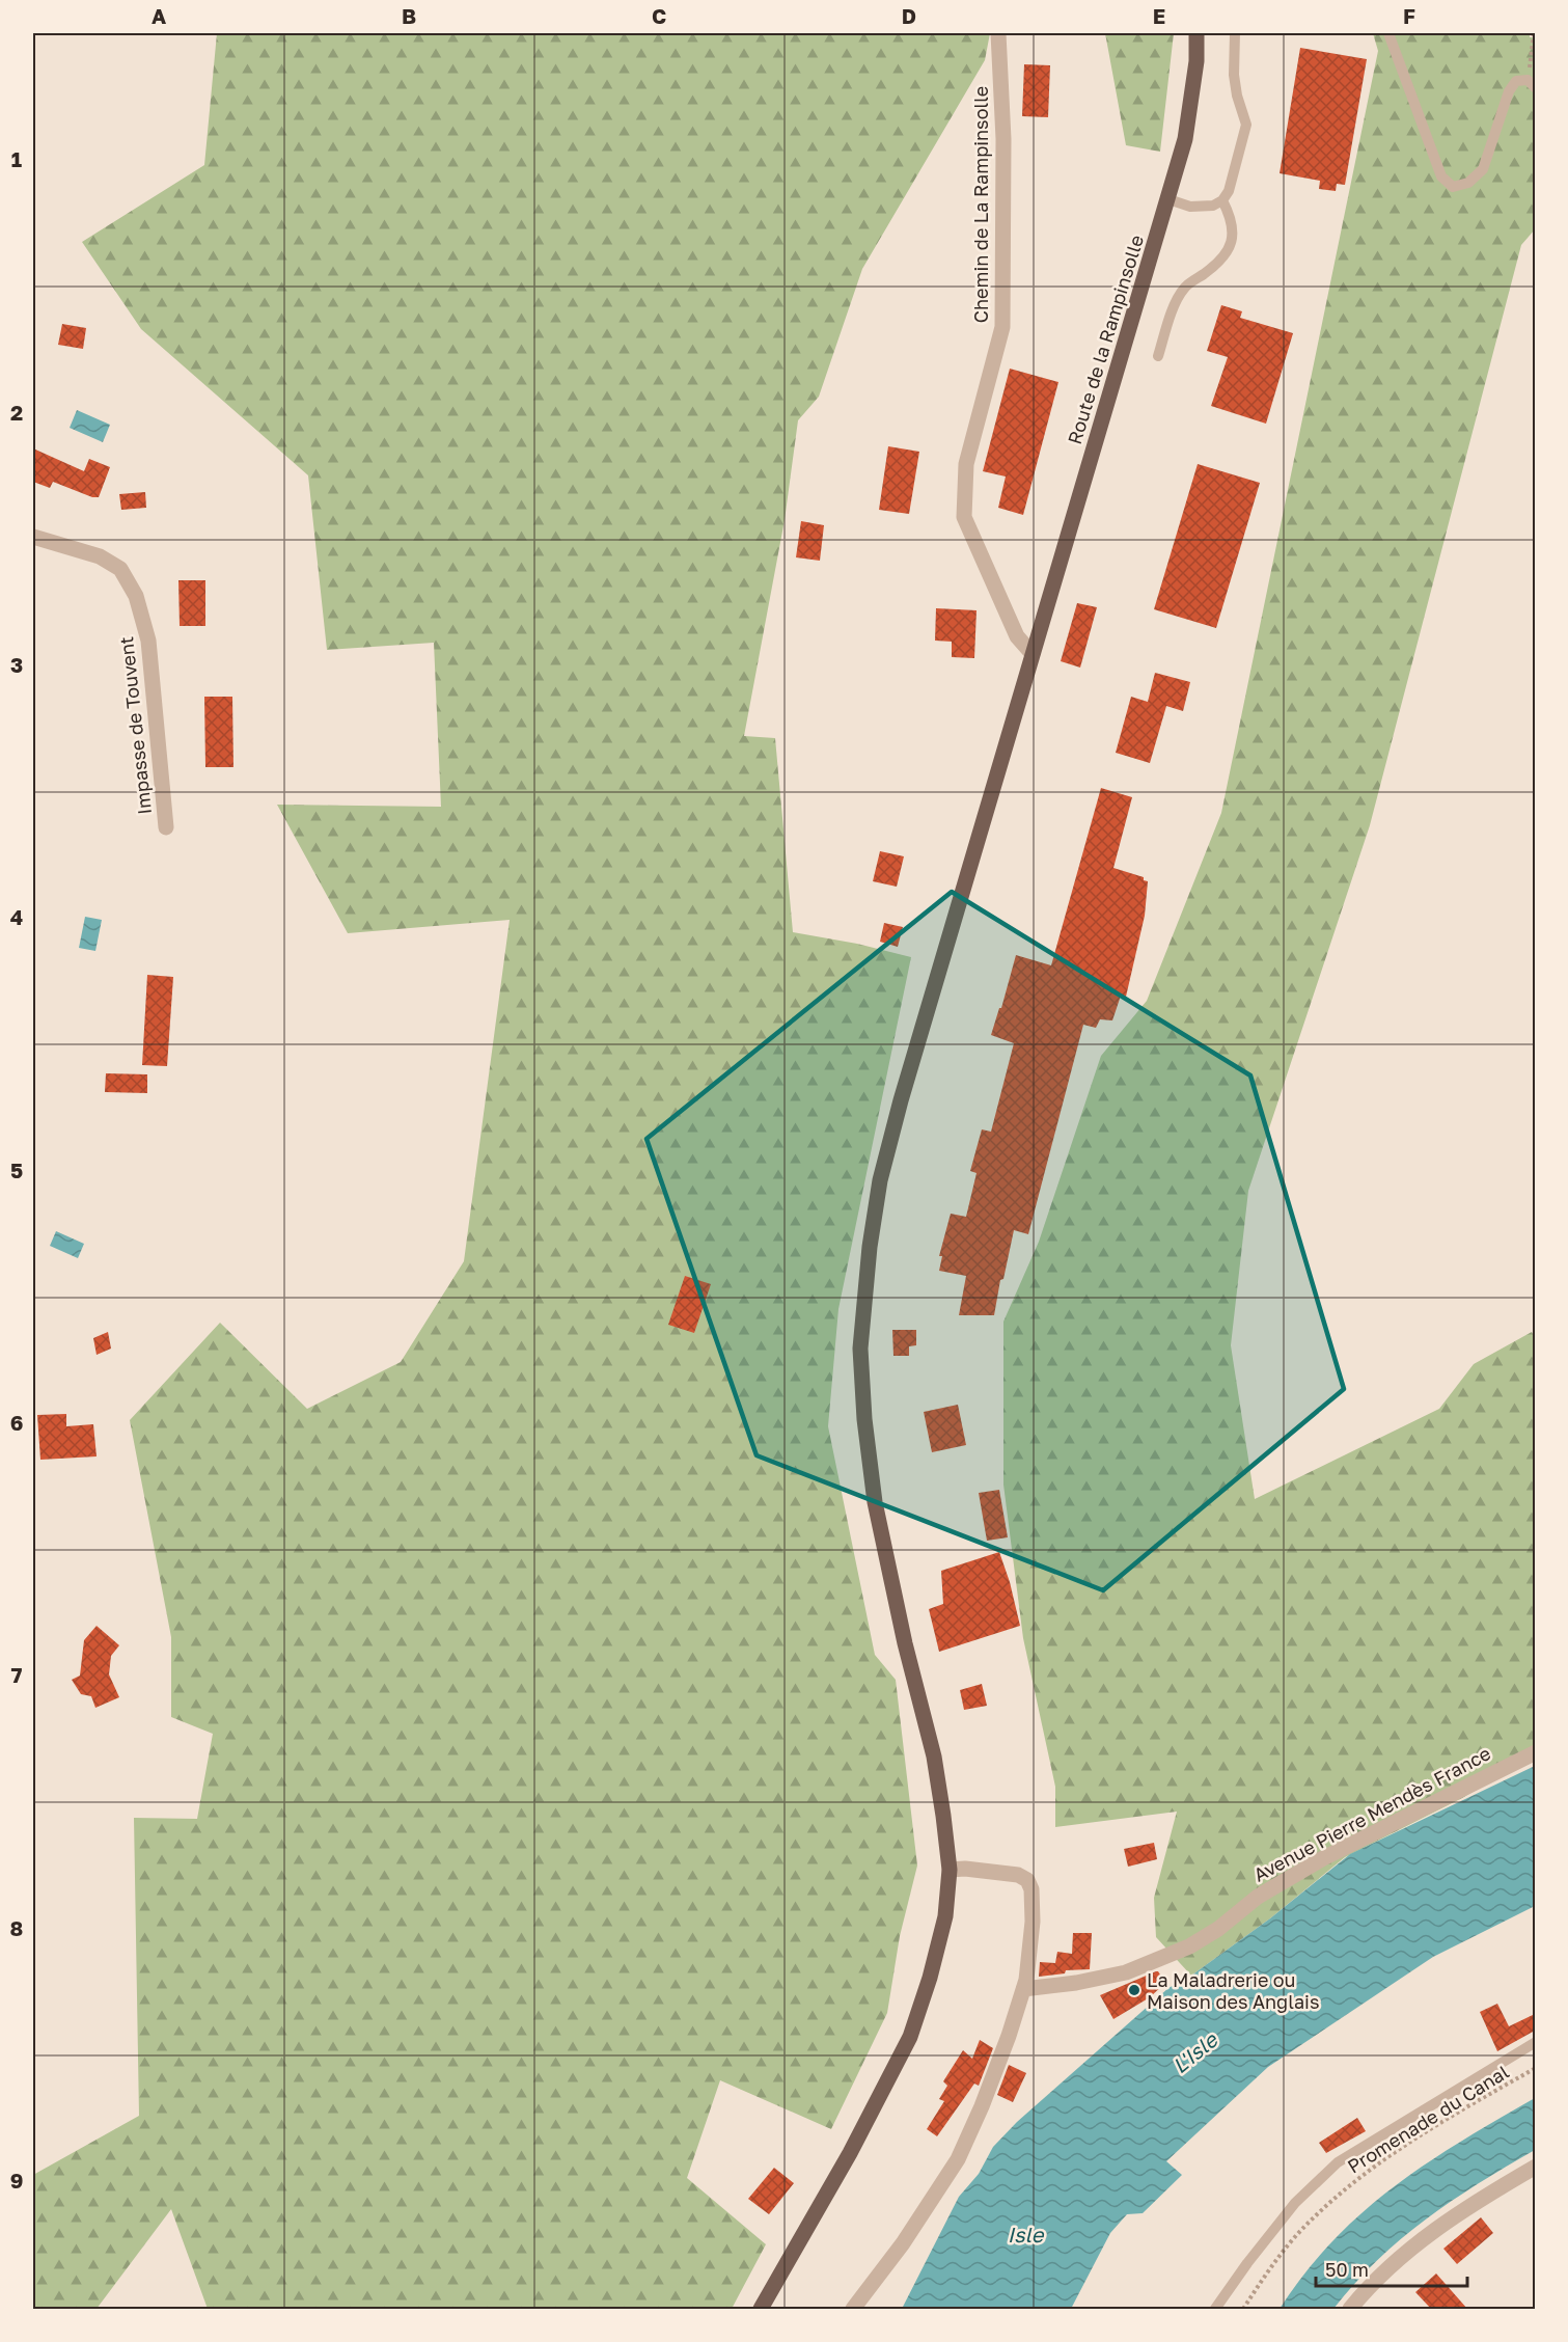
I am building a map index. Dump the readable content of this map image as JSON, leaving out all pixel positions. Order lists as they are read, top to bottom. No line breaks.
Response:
{"streets":{"main road":["Route de la Rampinsolle"],"street":["Chemin de La Rampinsolle","Impasse de Touvent","Avenue Pierre Mendès France"],"path":["Promenade du Canal"]},"crossings":[["Chemin de La Rampinsolle","Route de la Rampinsolle"]],"water":["L'Isle","Isle"],"places":["La Maladrerie ou Maison des Anglais"],"scale_bar":"50 m","grid":{"columns":["A","B","C","D","E","F"],"rows":["1","2","3","4","5","6","7","8","9"]}}
